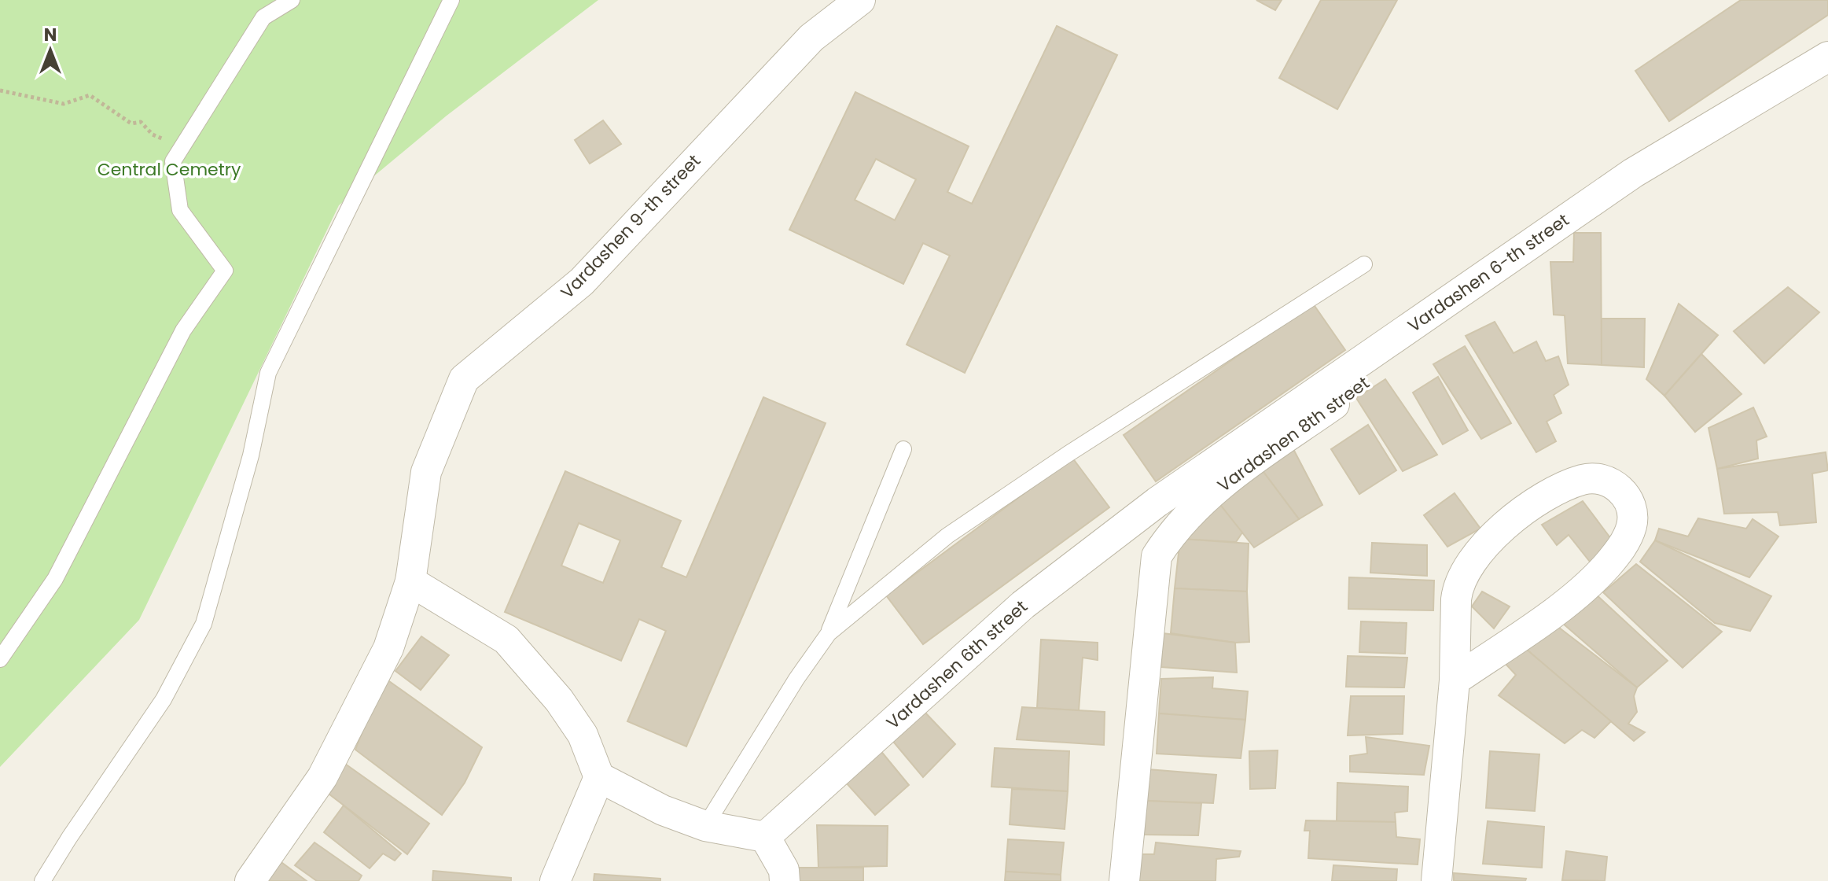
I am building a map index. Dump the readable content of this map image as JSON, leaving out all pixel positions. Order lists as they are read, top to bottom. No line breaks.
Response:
{"streets":{"street":["Vardashen 9-th street","Vardashen 8th street","Vardashen 6th street"]},"parks":["Central Cemetry"],"north":"top"}
